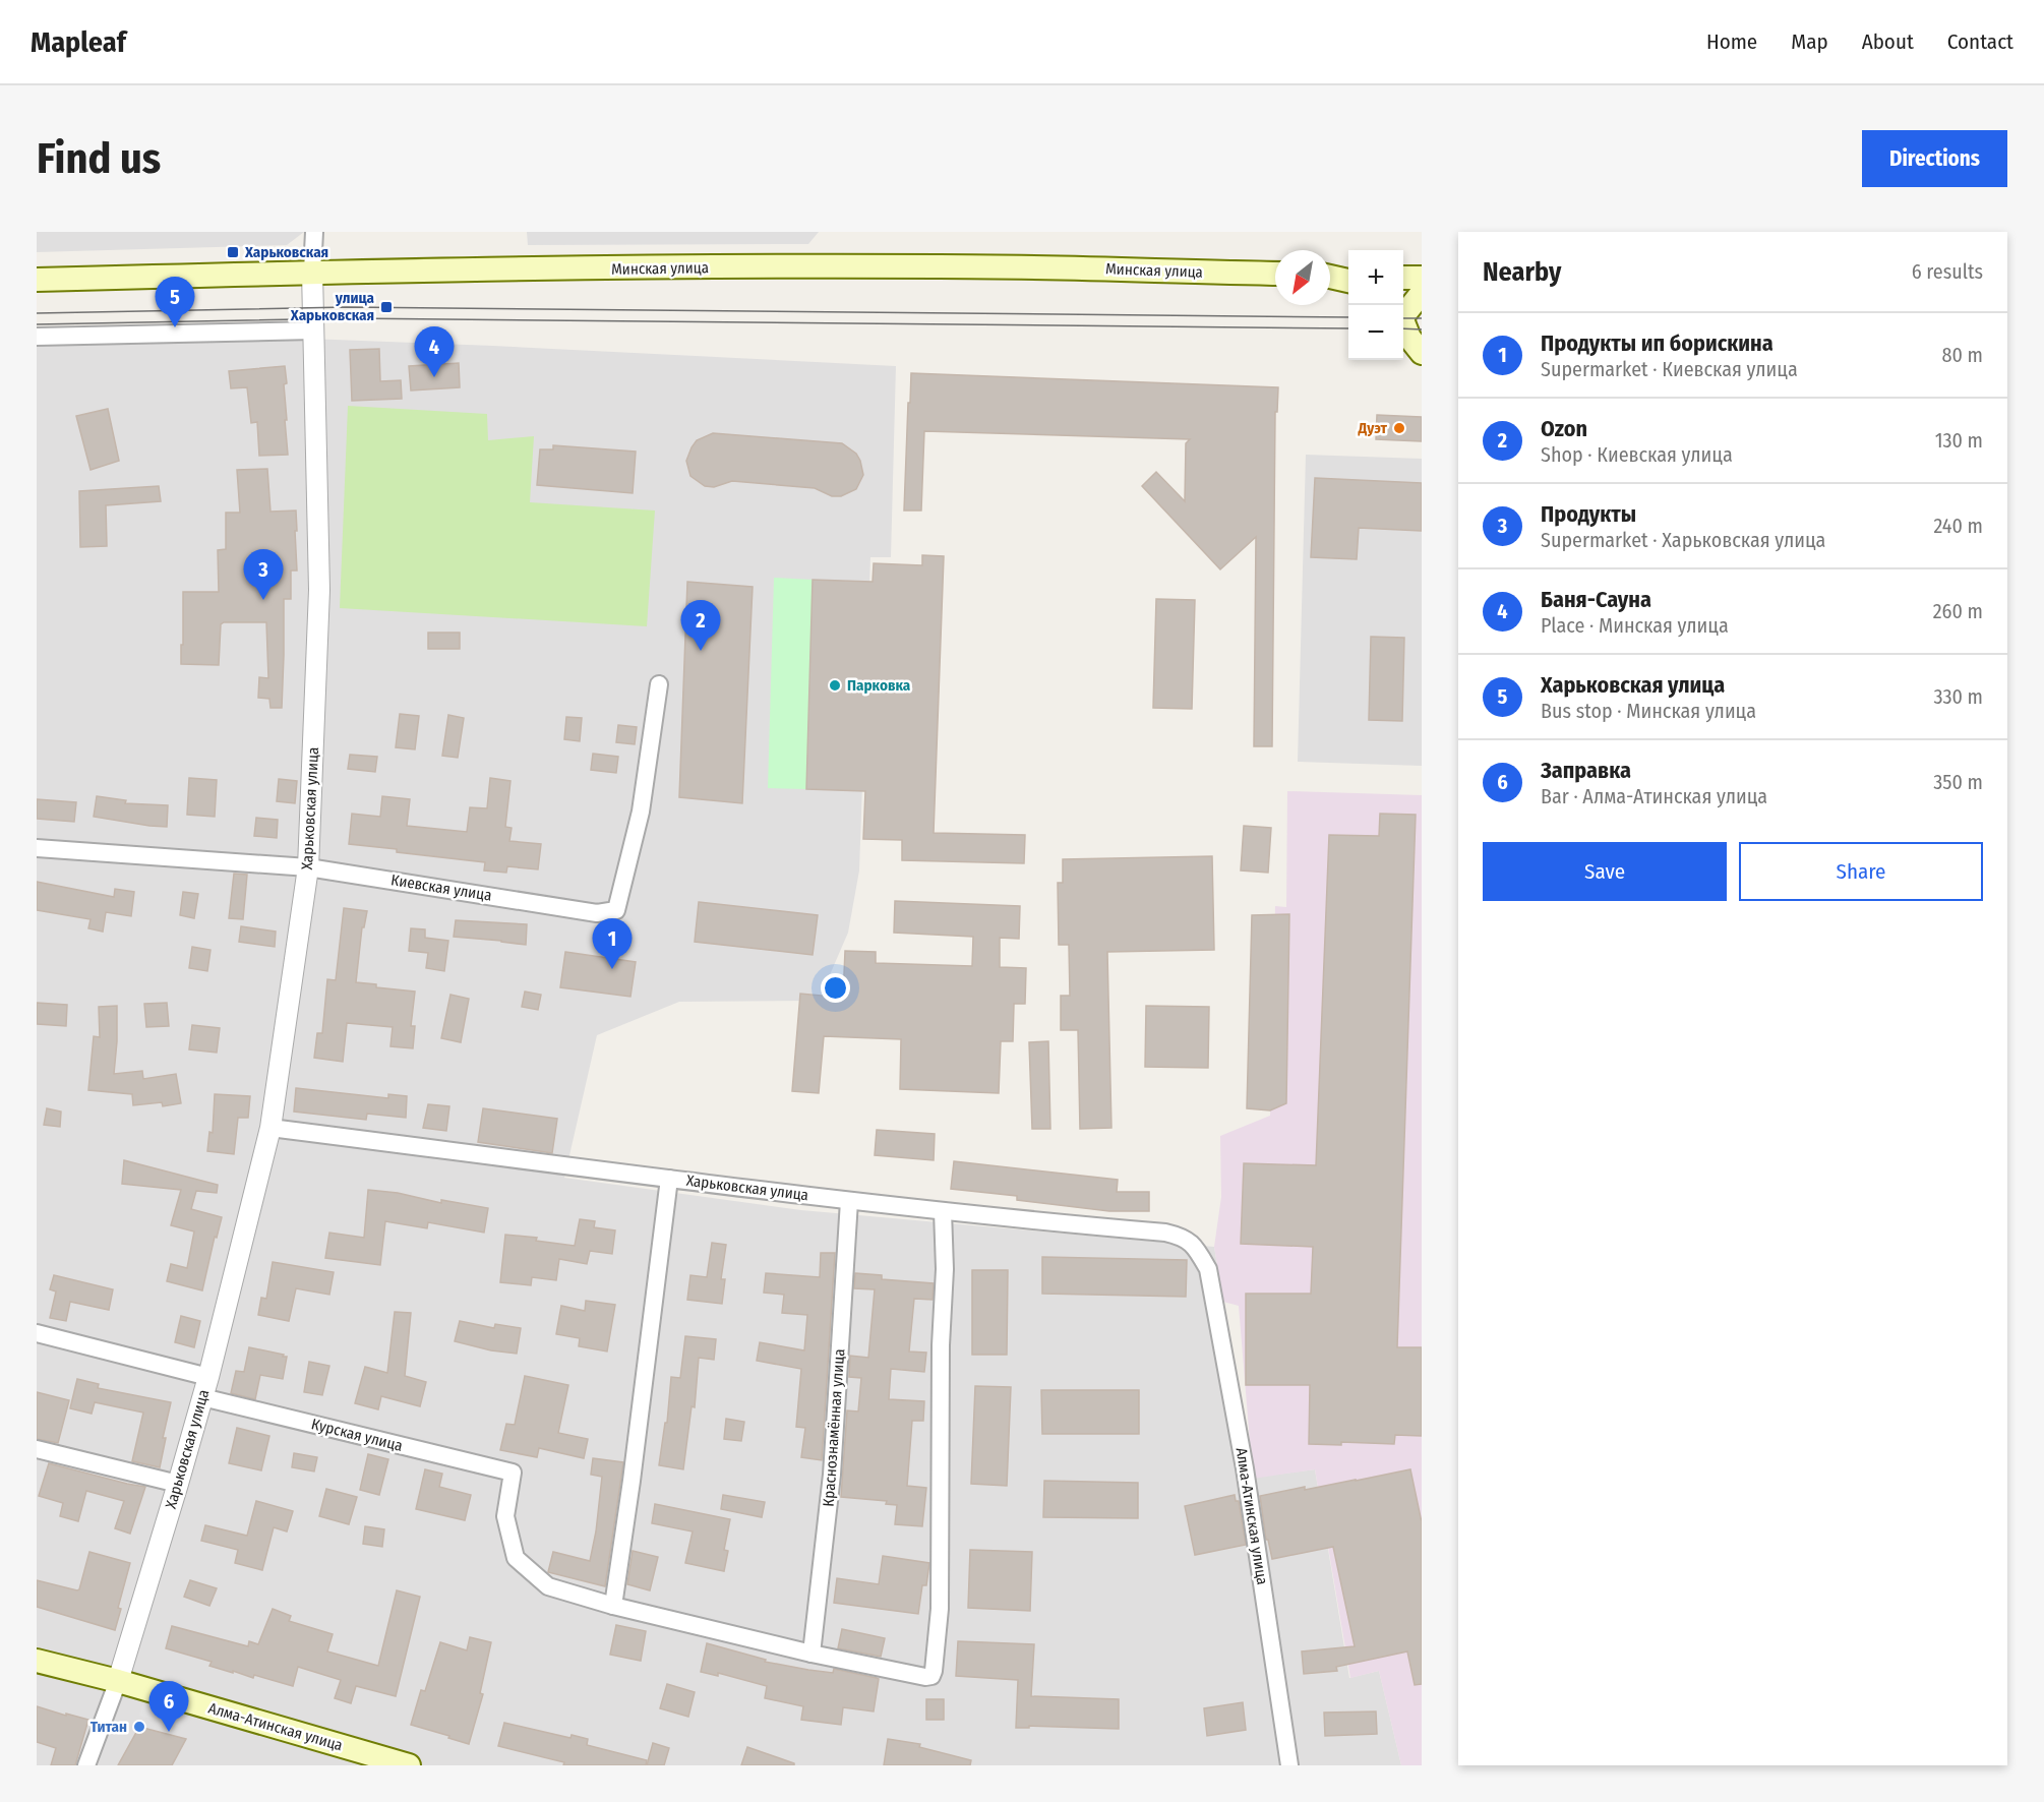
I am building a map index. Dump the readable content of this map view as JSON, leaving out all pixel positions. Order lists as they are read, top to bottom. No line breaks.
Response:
{"streets":{"main road":["Минская улица","Алма-Атинская улица"],"street":["Харьковская улица","Киевская улица","Краснознамённая улица","Курская улица"]},"crossings":[["Минская улица","Харьковская улица"],["Харьковская улица","Киевская улица"],["Харьковская улица","Краснознамённая улица"],["Харьковская улица","Курская улица"],["Харьковская улица","Алма-Атинская улица"]],"places":{"transit":["Харьковская","улица Харьковская"],"other":["Дуэт","Парковка","Титан"]},"north":"bottom left","page":{"header":"Mapleaf","nav":["Home","Map","About","Contact"],"buttons":["Directions",["Save","Share"]],"title":"Find us","heading":["Nearby","6 results"],"map_buttons":["+","−"],"pins":["5","4","3","2","1","6"],"list":[{"mark":"1","name":"Продукты ип борискина","note":"Supermarket · Киевская улица","value":"80 m"},{"mark":"2","name":"Ozon","note":"Shop · Киевская улица","value":"130 m"},{"mark":"3","name":"Продукты","note":"Supermarket · Харьковская улица","value":"240 m"},{"mark":"4","name":"Баня-Сауна","note":"Place · Минская улица","value":"260 m"},{"mark":"5","name":"Харьковская улица","note":"Bus stop · Минская улица","value":"330 m"},{"mark":"6","name":"Заправка","note":"Bar · Алма-Атинская улица","value":"350 m"}]}}
